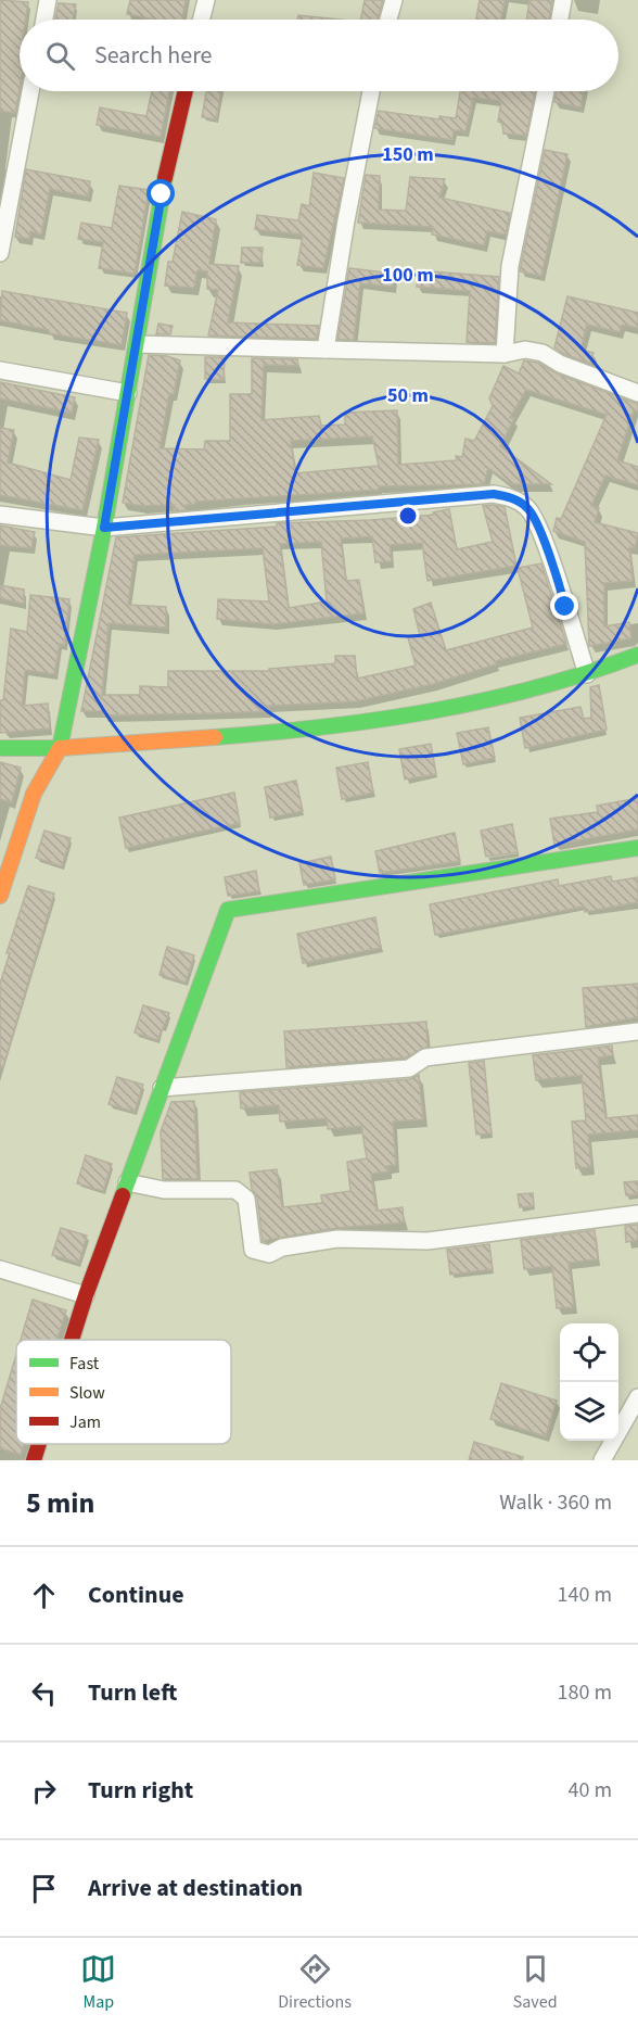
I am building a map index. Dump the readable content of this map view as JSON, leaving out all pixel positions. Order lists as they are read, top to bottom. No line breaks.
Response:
{"legend":["Fast","Slow","Jam"],"page":{"search":"Search here","heading":["5 min","Walk · 360 m"],"list":[["Continue","140 m"],["Turn left","180 m"],["Turn right","40 m"],"Arrive at destination"],"nav":["Map","Directions","Saved"]},"rings":["150 m","100 m","50 m"]}
